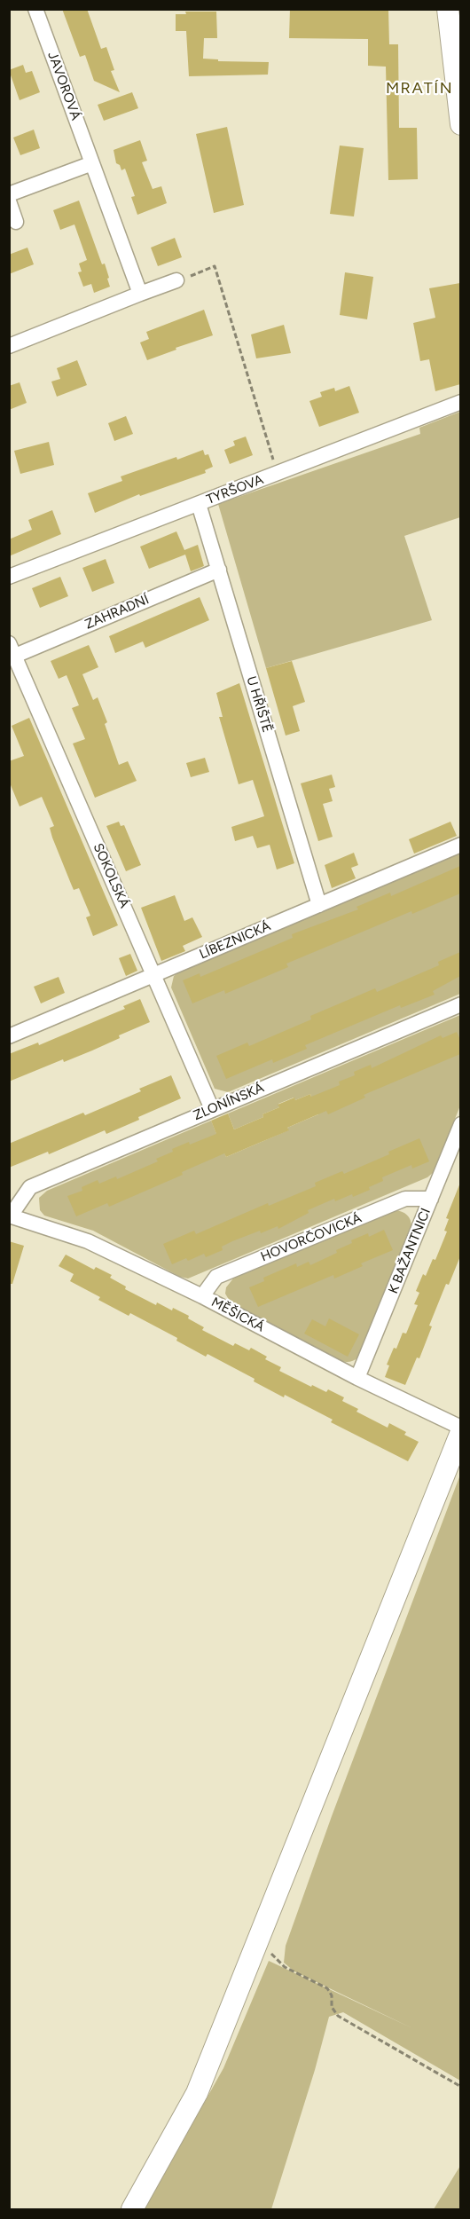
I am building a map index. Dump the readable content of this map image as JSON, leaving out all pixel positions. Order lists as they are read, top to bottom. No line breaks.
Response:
{"streets":{"street":["JAVOROVÁ","TYRŠOVA","ZAHRADNÍ","U HŘIŠTĚ","SOKOLSKÁ","LÍBEZNICKÁ","ZLONÍNSKÁ","HOVORČOVICKÁ","K BAŽANTNICI","MĚŠICKÁ"]},"crossings":[["TYRŠOVA","U HŘIŠTĚ"],["ZAHRADNÍ","U HŘIŠTĚ"],["ZAHRADNÍ","SOKOLSKÁ"],["U HŘIŠTĚ","LÍBEZNICKÁ"],["SOKOLSKÁ","LÍBEZNICKÁ"],["SOKOLSKÁ","ZLONÍNSKÁ"],["ZLONÍNSKÁ","MĚŠICKÁ"],["HOVORČOVICKÁ","K BAŽANTNICI"],["HOVORČOVICKÁ","MĚŠICKÁ"],["K BAŽANTNICI","MĚŠICKÁ"]],"districts":["MRATÍN"]}
